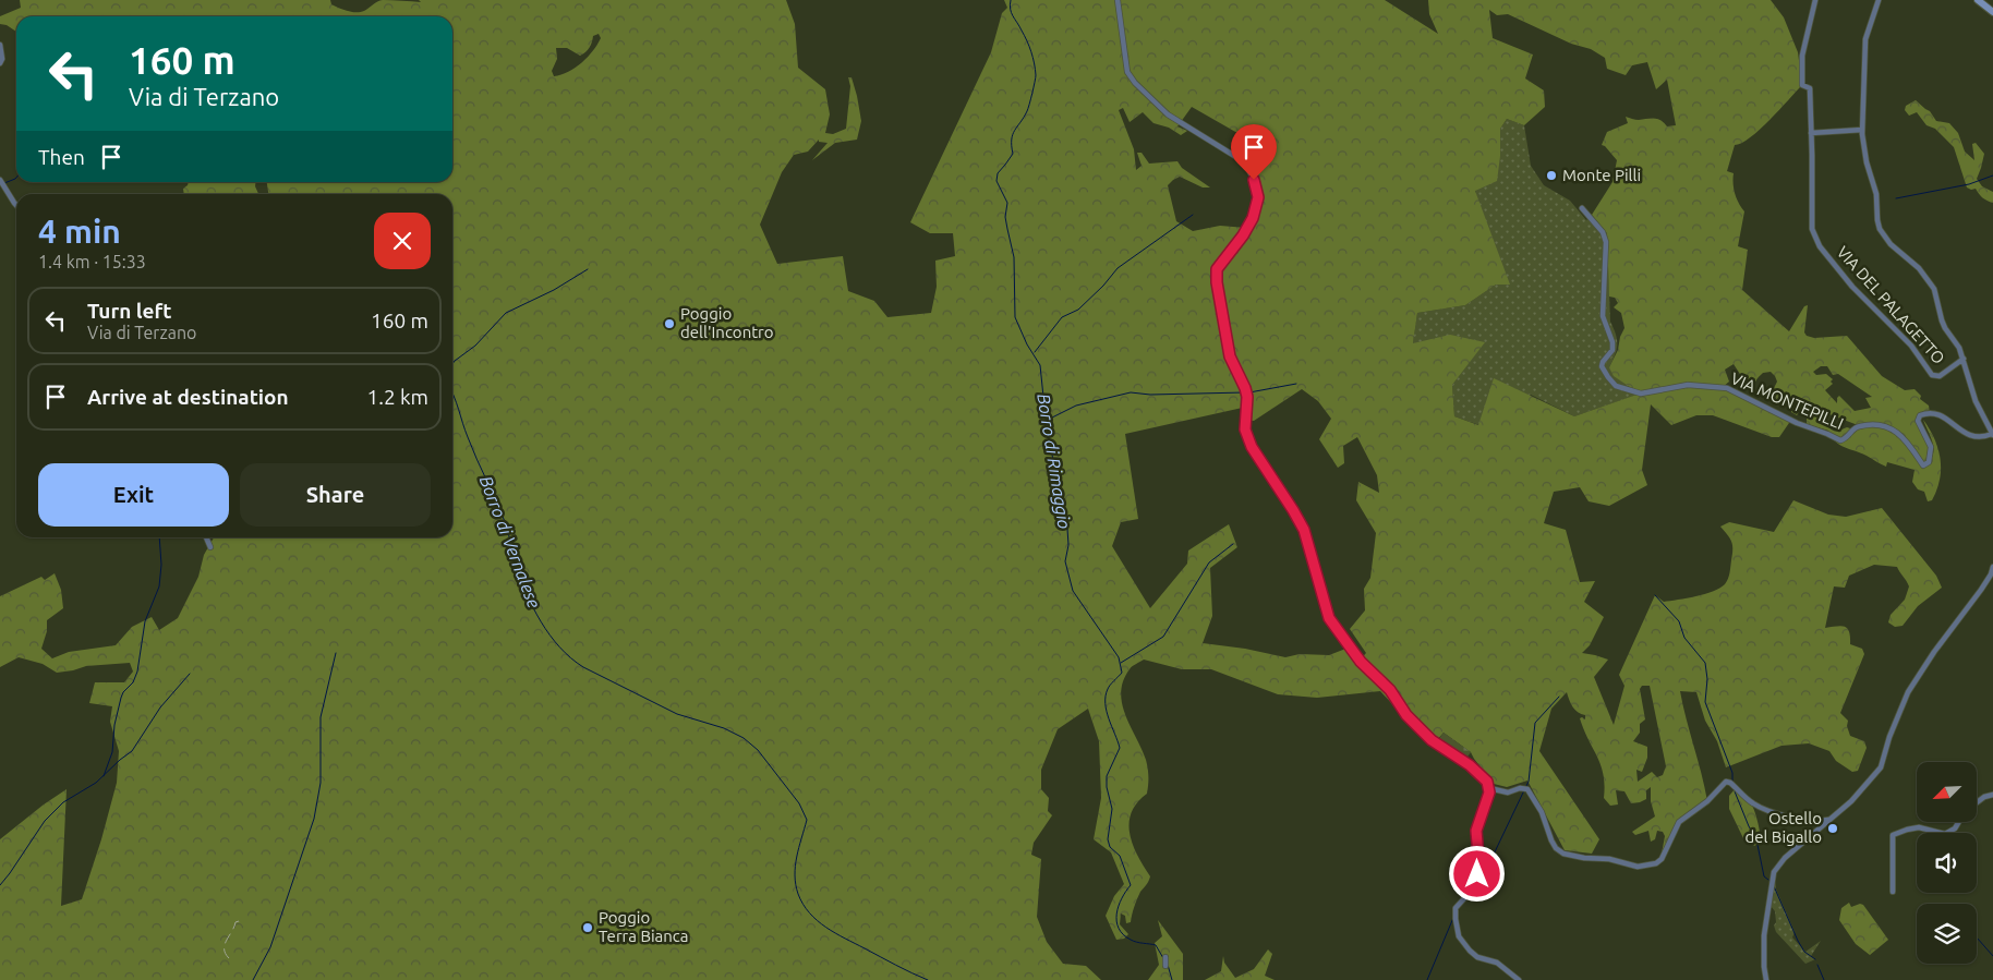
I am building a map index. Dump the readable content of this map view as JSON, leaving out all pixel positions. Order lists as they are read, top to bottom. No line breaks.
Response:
{"streets":{"street":["VIA DEL PALAGETTO","VIA MONTEPILLI"]},"water":["Borro di Rimaggio","Borro di Vernalese"],"places":["Monte Pilli","Poggio dell'Incontro","Ostello del Bigallo","Poggio Terra Bianca"],"north":"bottom left","page":{"turn":["160 m","Via di Terzano"],"then":"Then","heading":["4 min","1.4 km · 15:33"],"list":[{"name":"Turn left","note":"Via di Terzano","value":"160 m"},{"name":"Arrive at destination","value":"1.2 km"}],"buttons":["Exit","Share"]}}
